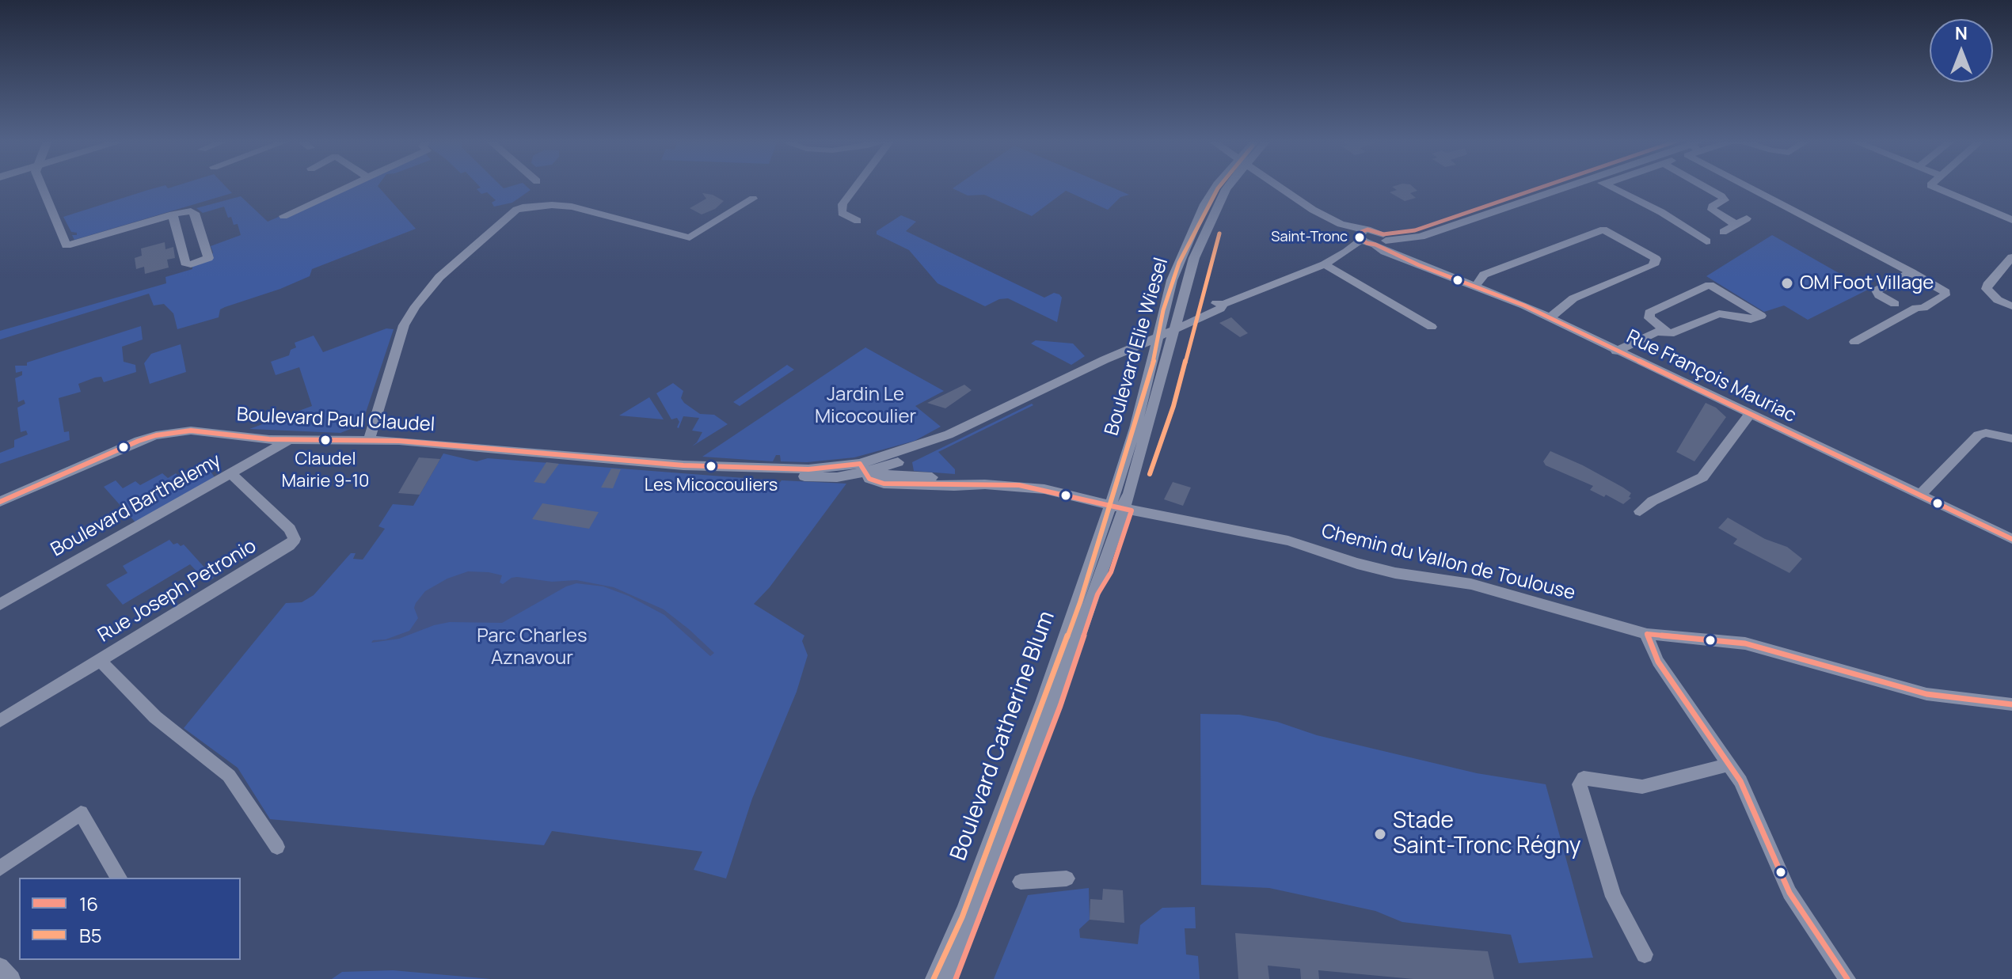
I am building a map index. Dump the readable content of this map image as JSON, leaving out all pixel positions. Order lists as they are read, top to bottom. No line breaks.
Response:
{"streets":{"street":["Boulevard Elie Wiesel","Rue François Mauriac","Boulevard Paul Claudel","Boulevard Barthelemy","Chemin du Vallon de Toulouse","Rue Joseph Petronio","Boulevard Catherine Blum"]},"crossings":[["Boulevard Elie Wiesel","Boulevard Paul Claudel"],["Boulevard Elie Wiesel","Chemin du Vallon de Toulouse"],["Boulevard Elie Wiesel","Boulevard Catherine Blum"],["Rue François Mauriac","Boulevard Paul Claudel"],["Boulevard Paul Claudel","Boulevard Barthelemy"],["Boulevard Paul Claudel","Chemin du Vallon de Toulouse"],["Boulevard Barthelemy","Rue Joseph Petronio"],["Chemin du Vallon de Toulouse","Boulevard Catherine Blum"]],"parks":["Jardin Le Micocoulier","Parc Charles Aznavour"],"places":["Saint-Tronc","OM Foot Village","Claudel Mairie 9-10","Les Micocouliers","Stade Saint-Tronc Régny"],"lines":["transit line 16","transit line B5"],"legend":["16","B5"],"north":"top"}
